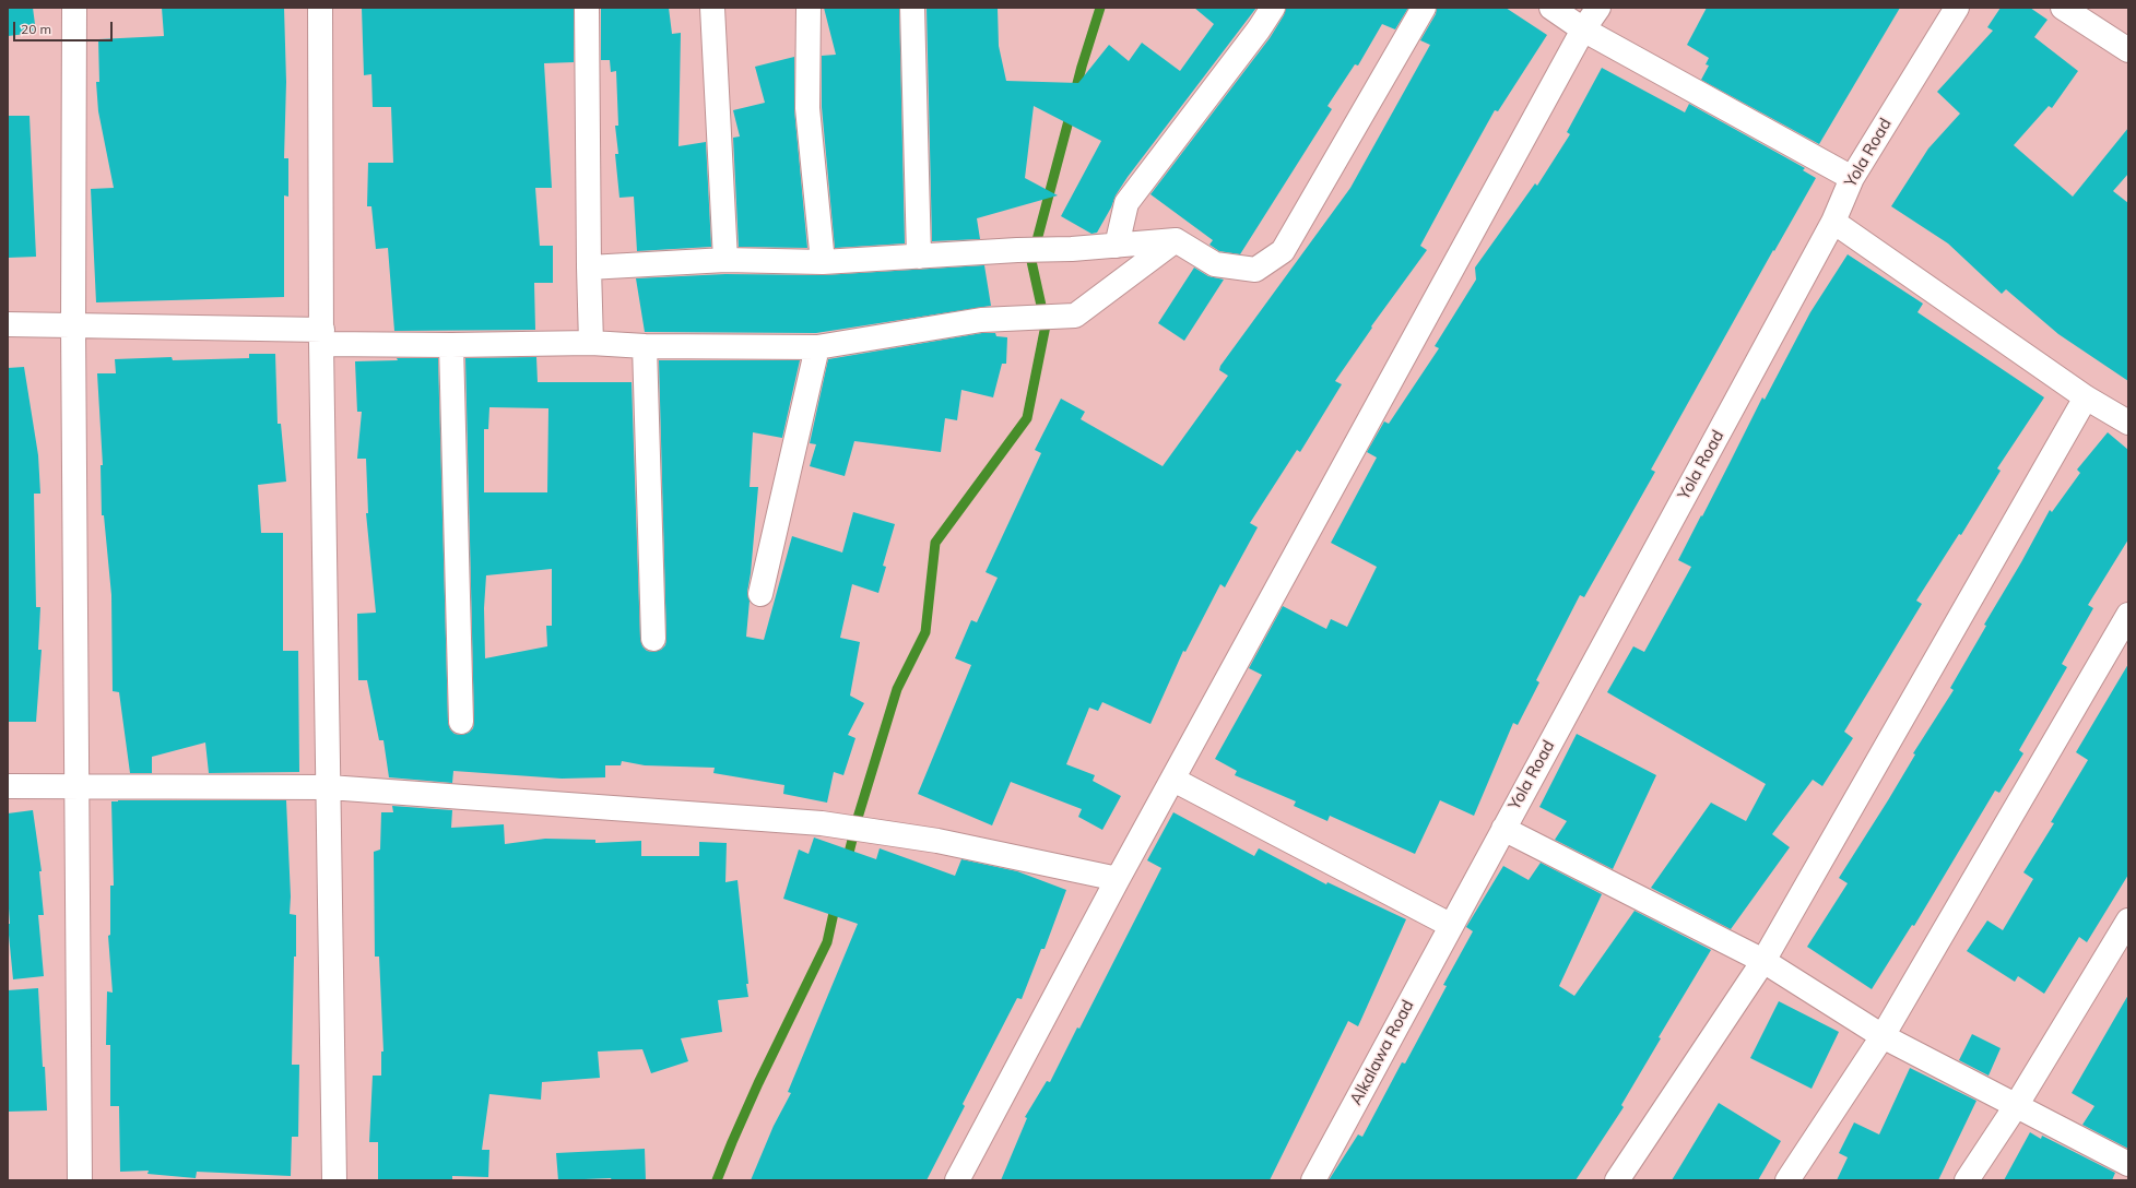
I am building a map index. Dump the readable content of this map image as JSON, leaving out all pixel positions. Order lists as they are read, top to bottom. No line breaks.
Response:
{"streets":{"street":["Yola Road","Alkalawa Road"]},"crossings":[["Yola Road","Alkalawa Road"]],"scale_bar":"20 m"}
